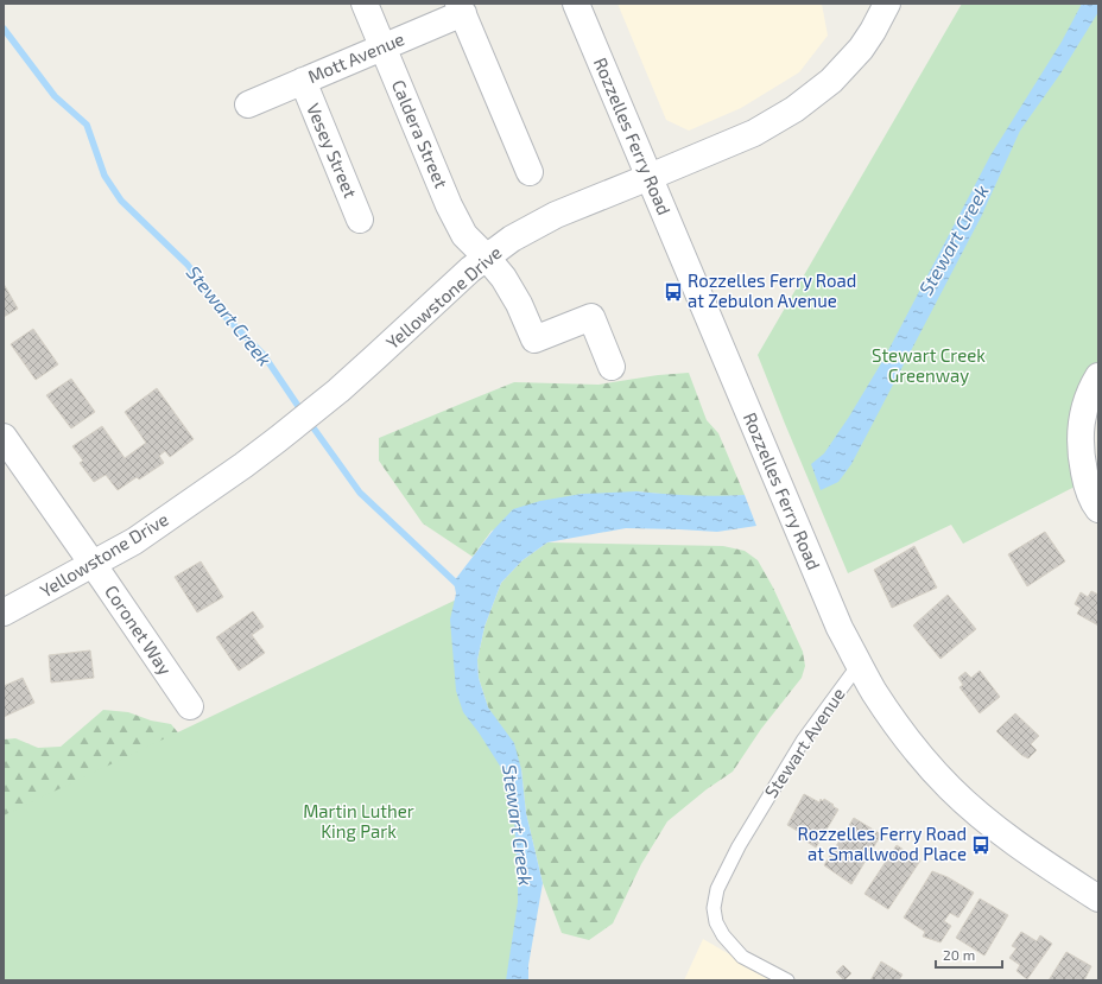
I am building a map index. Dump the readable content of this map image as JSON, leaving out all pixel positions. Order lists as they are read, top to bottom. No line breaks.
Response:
{"streets":{"street":["Mott Avenue","Caldera Street","Rozzelles Ferry Road","Vesey Street","Yellowstone Drive","Coronet Way"],"lane":["Stewart Avenue"]},"crossings":[["Mott Avenue","Caldera Street"],["Mott Avenue","Vesey Street"],["Caldera Street","Yellowstone Drive"],["Rozzelles Ferry Road","Yellowstone Drive"],["Rozzelles Ferry Road","Stewart Avenue"],["Yellowstone Drive","Coronet Way"]],"water":["Stewart Creek"],"parks":["Stewart Creek Greenway","Martin Luther King Park"],"places":{"bus stop":["Rozzelles Ferry Road at Zebulon Avenue","Rozzelles Ferry Road at Smallwood Place"]},"scale_bar":"20 m"}
